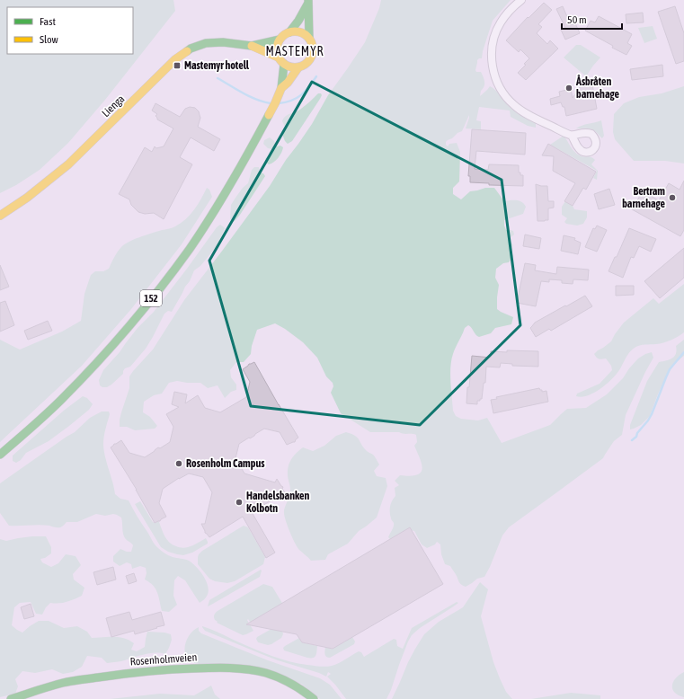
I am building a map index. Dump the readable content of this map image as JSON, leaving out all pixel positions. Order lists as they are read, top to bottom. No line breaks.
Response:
{"streets":{"main road":["Lienga","152","Rosenholmveien"]},"crossings":[["Lienga","152"]],"districts":["MASTEMYR"],"places":{"transit":["Mastemyr hotell"],"other":["Åsbråten barnehage","Bertram barnehage","Rosenholm Campus","Handelsbanken Kolbotn"]},"legend":["Fast","Slow"],"scale_bar":"50 m"}
